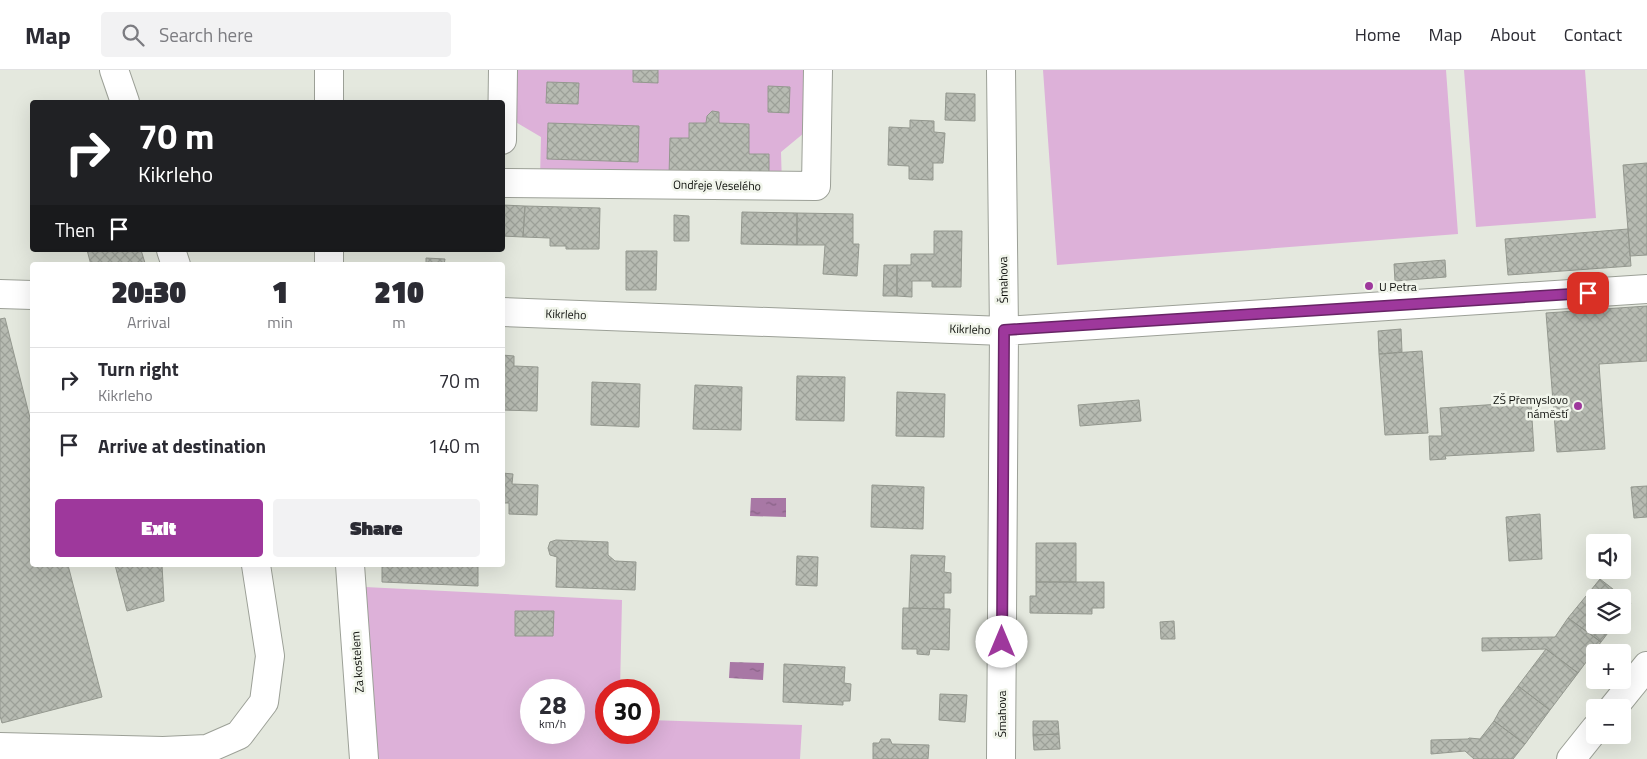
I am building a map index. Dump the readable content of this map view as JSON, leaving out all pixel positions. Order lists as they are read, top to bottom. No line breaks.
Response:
{"streets":{"street":["Ondřeje Veselého","Šmahova","Kikrleho","Za kostelem"]},"crossings":[["Šmahova","Kikrleho"]],"places":["U Petra","ZŠ Přemyslovo náměstí"],"page":{"header":"Map","search":"Search here","nav":["Home","Map","About","Contact"],"turn":["70 m","Kikrleho"],"then":"Then","eta":["20:30","Arrival","1","min","210","m"],"list":[{"name":"Turn right","note":"Kikrleho","value":"70 m"},{"name":"Arrive at destination","value":"140 m"}],"buttons":["Exit","Share"],"map_buttons":["+","−"],"speed":"28 km/h","limit":"30"}}
